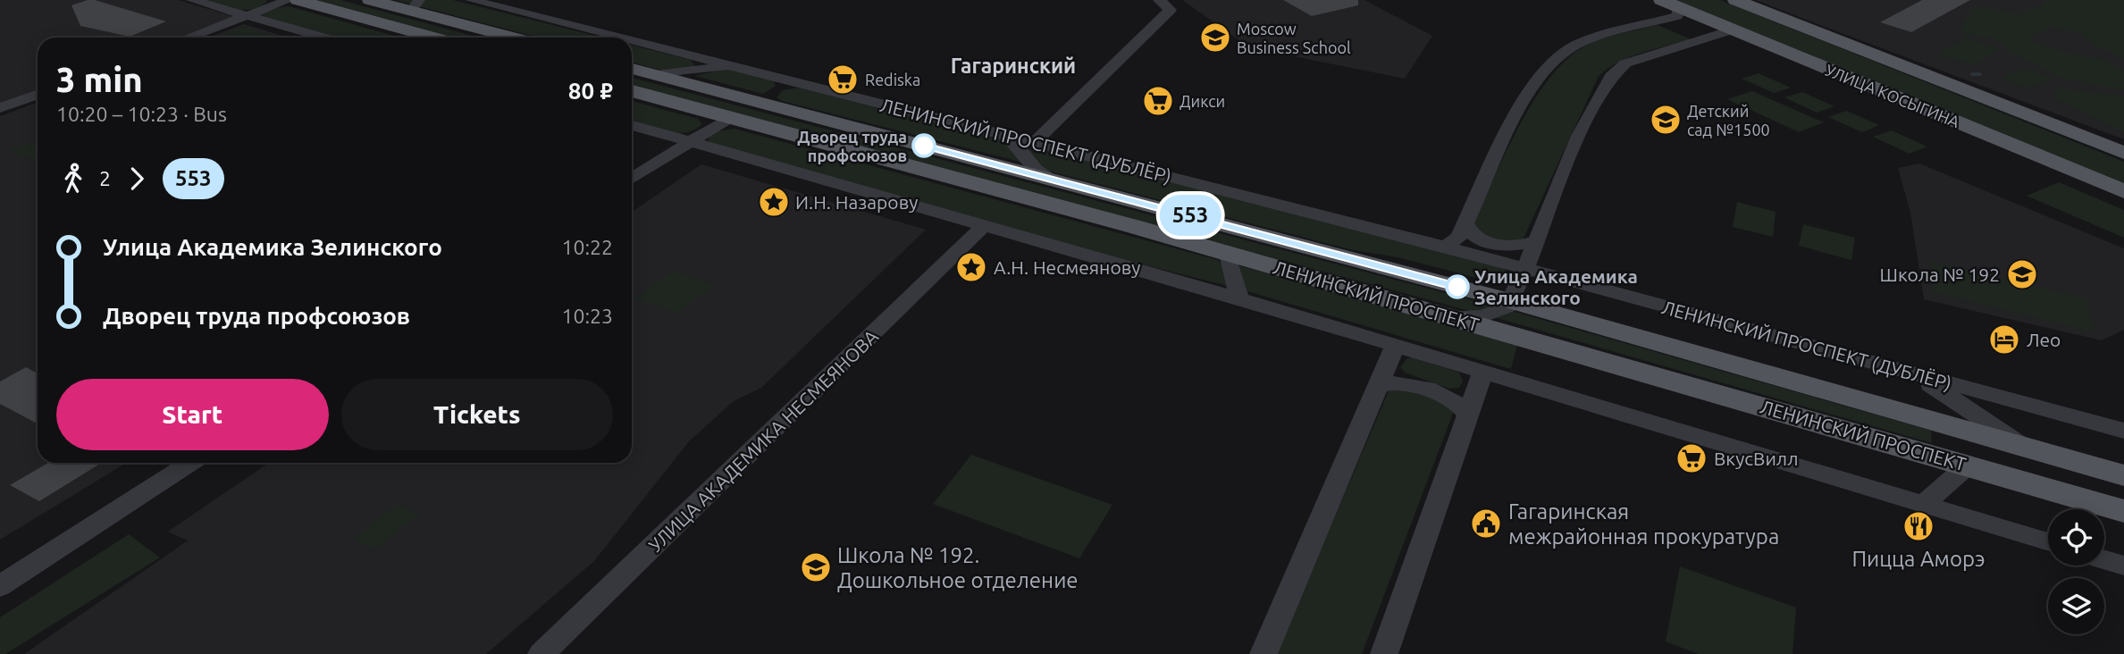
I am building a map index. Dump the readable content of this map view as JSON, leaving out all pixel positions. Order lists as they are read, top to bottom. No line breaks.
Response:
{"streets":{"main road":["УЛИЦА КОСЫГИНА","ЛЕНИНСКИЙ ПРОСПЕКТ"],"street":["ЛЕНИНСКИЙ ПРОСПЕКТ (ДУБЛЁР)","УЛИЦА АКАДЕМИКА НЕСМЕЯНОВА"]},"districts":["Гагаринский"],"places":{"school or university":["Moscow Business School","Детский сад №1500","Школа № 192","Школа № 192. Дошкольное отделение"],"supermarket":["Rediska","Дикси","ВкусВилл"],"other":["Дворец труда профсоюзов","Улица Академика Зелинского"],"place":["И.Н. Назарову","А.Н. Несмеянову"],"hotel":["Лео"],"public building":["Гагаринская межрайонная прокуратура"],"restaurant":["Пицца Аморэ"]},"lines":["bus line 553"],"page":{"on_map":"553","heading":["3 min","10:20 – 10:23 · Bus","80 ₽"],"legs":["2","553"],"list":[{"name":"Улица Академика Зелинского","value":"10:22"},{"name":"Дворец труда профсоюзов","value":"10:23"}],"buttons":["Start","Tickets"]}}
